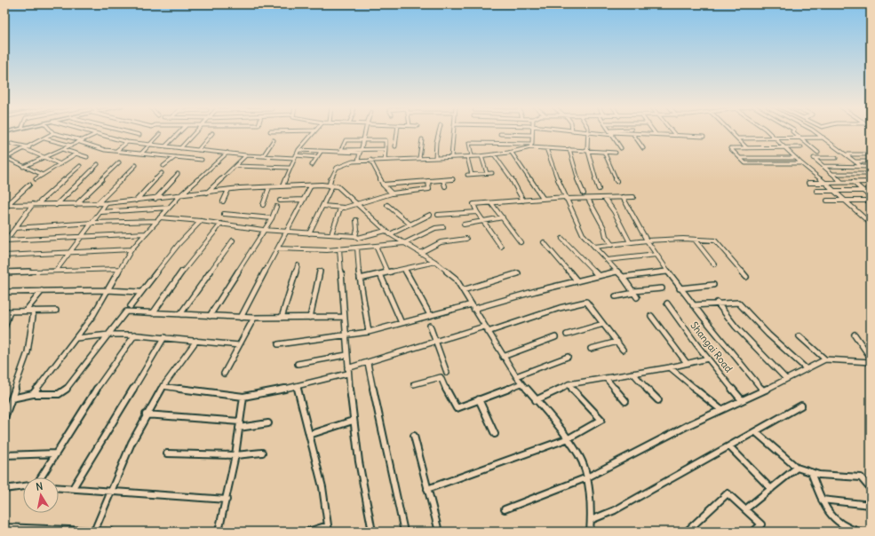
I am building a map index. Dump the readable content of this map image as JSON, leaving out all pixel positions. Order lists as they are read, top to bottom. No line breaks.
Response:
{"streets":{"street":["Shangai Road"]},"north":"top"}
